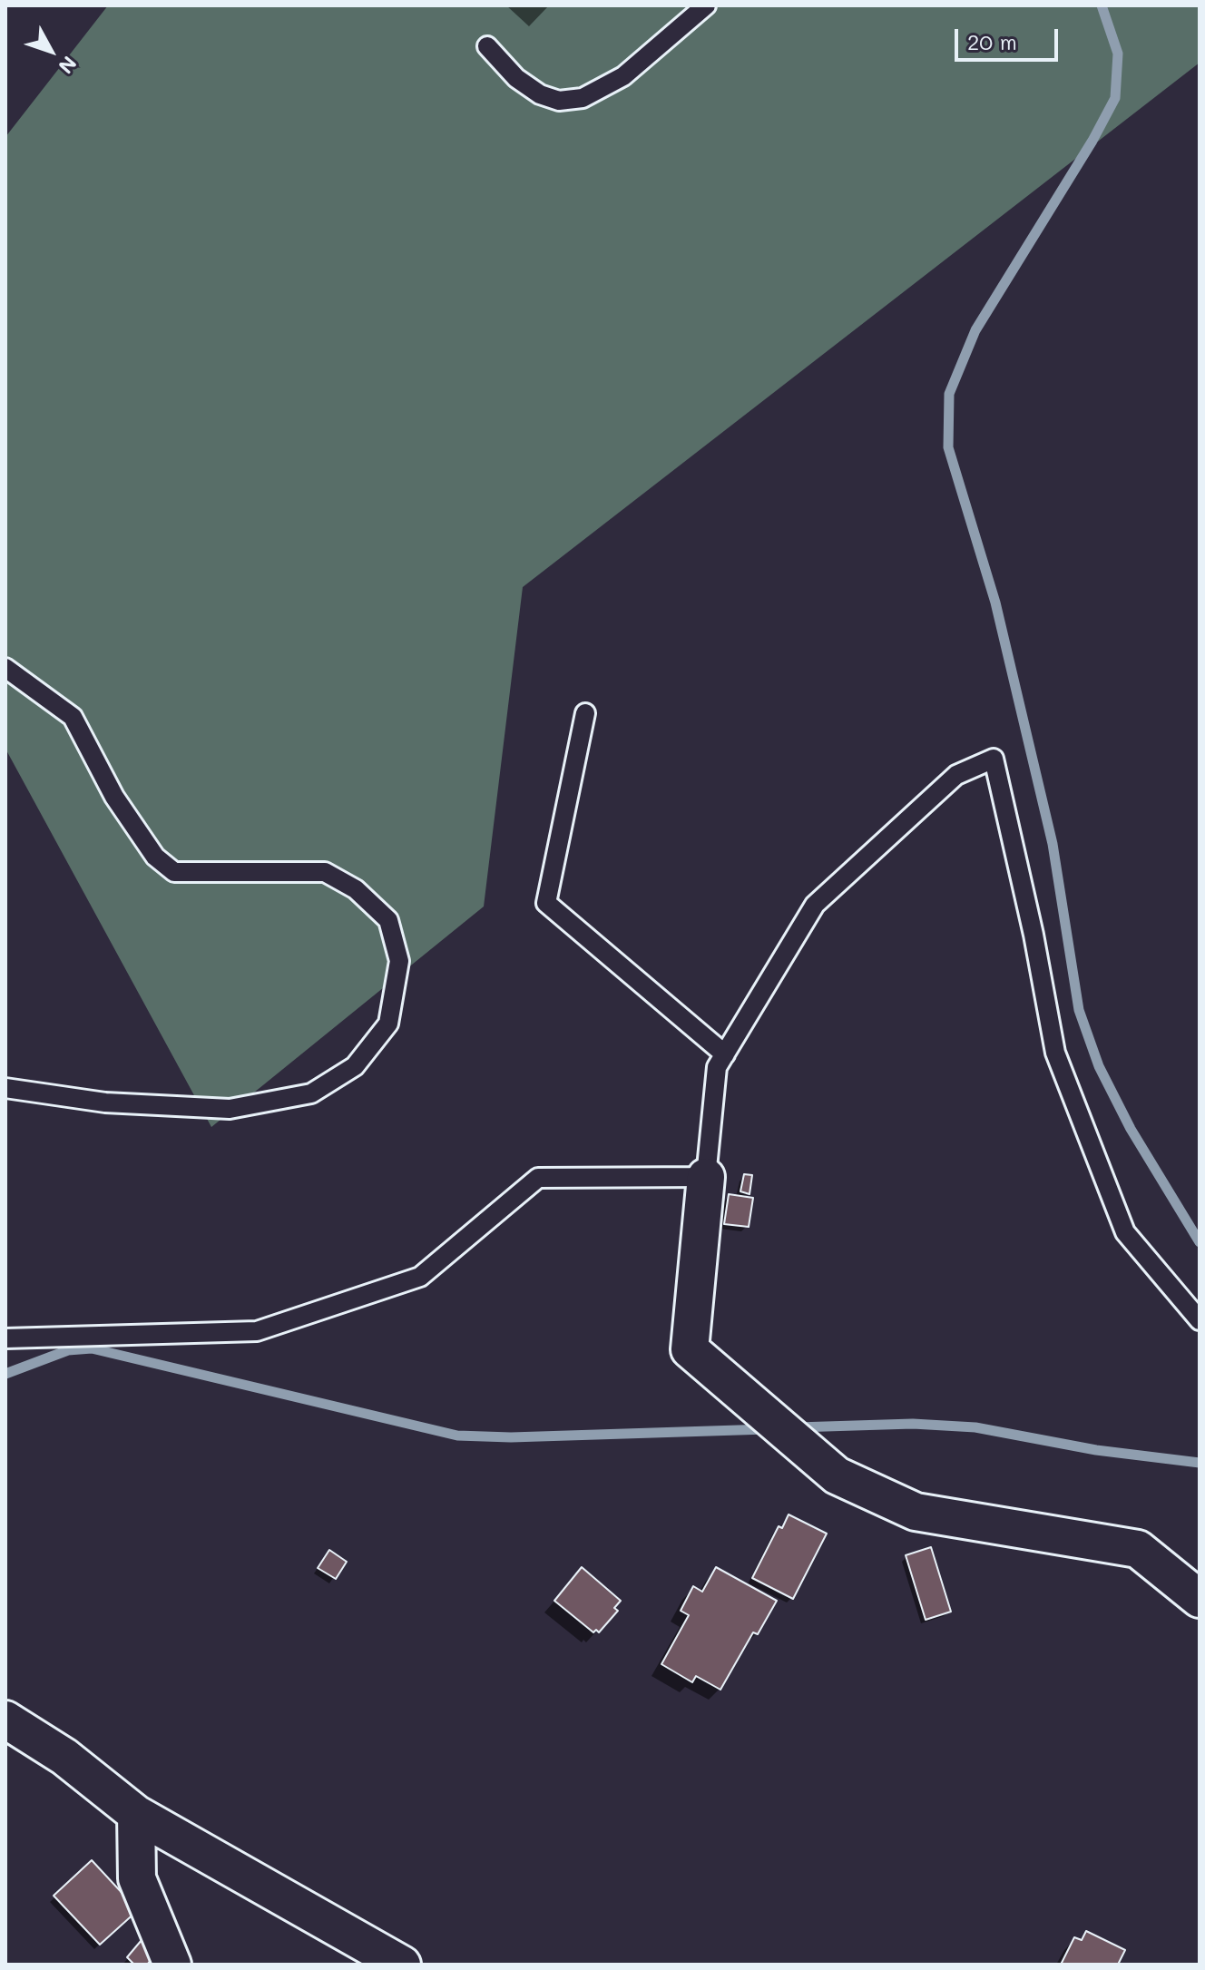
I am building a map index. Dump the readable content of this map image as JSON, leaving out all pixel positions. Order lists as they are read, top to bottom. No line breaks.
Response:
{"scale_bar":"20 m","north":"bottom right"}
